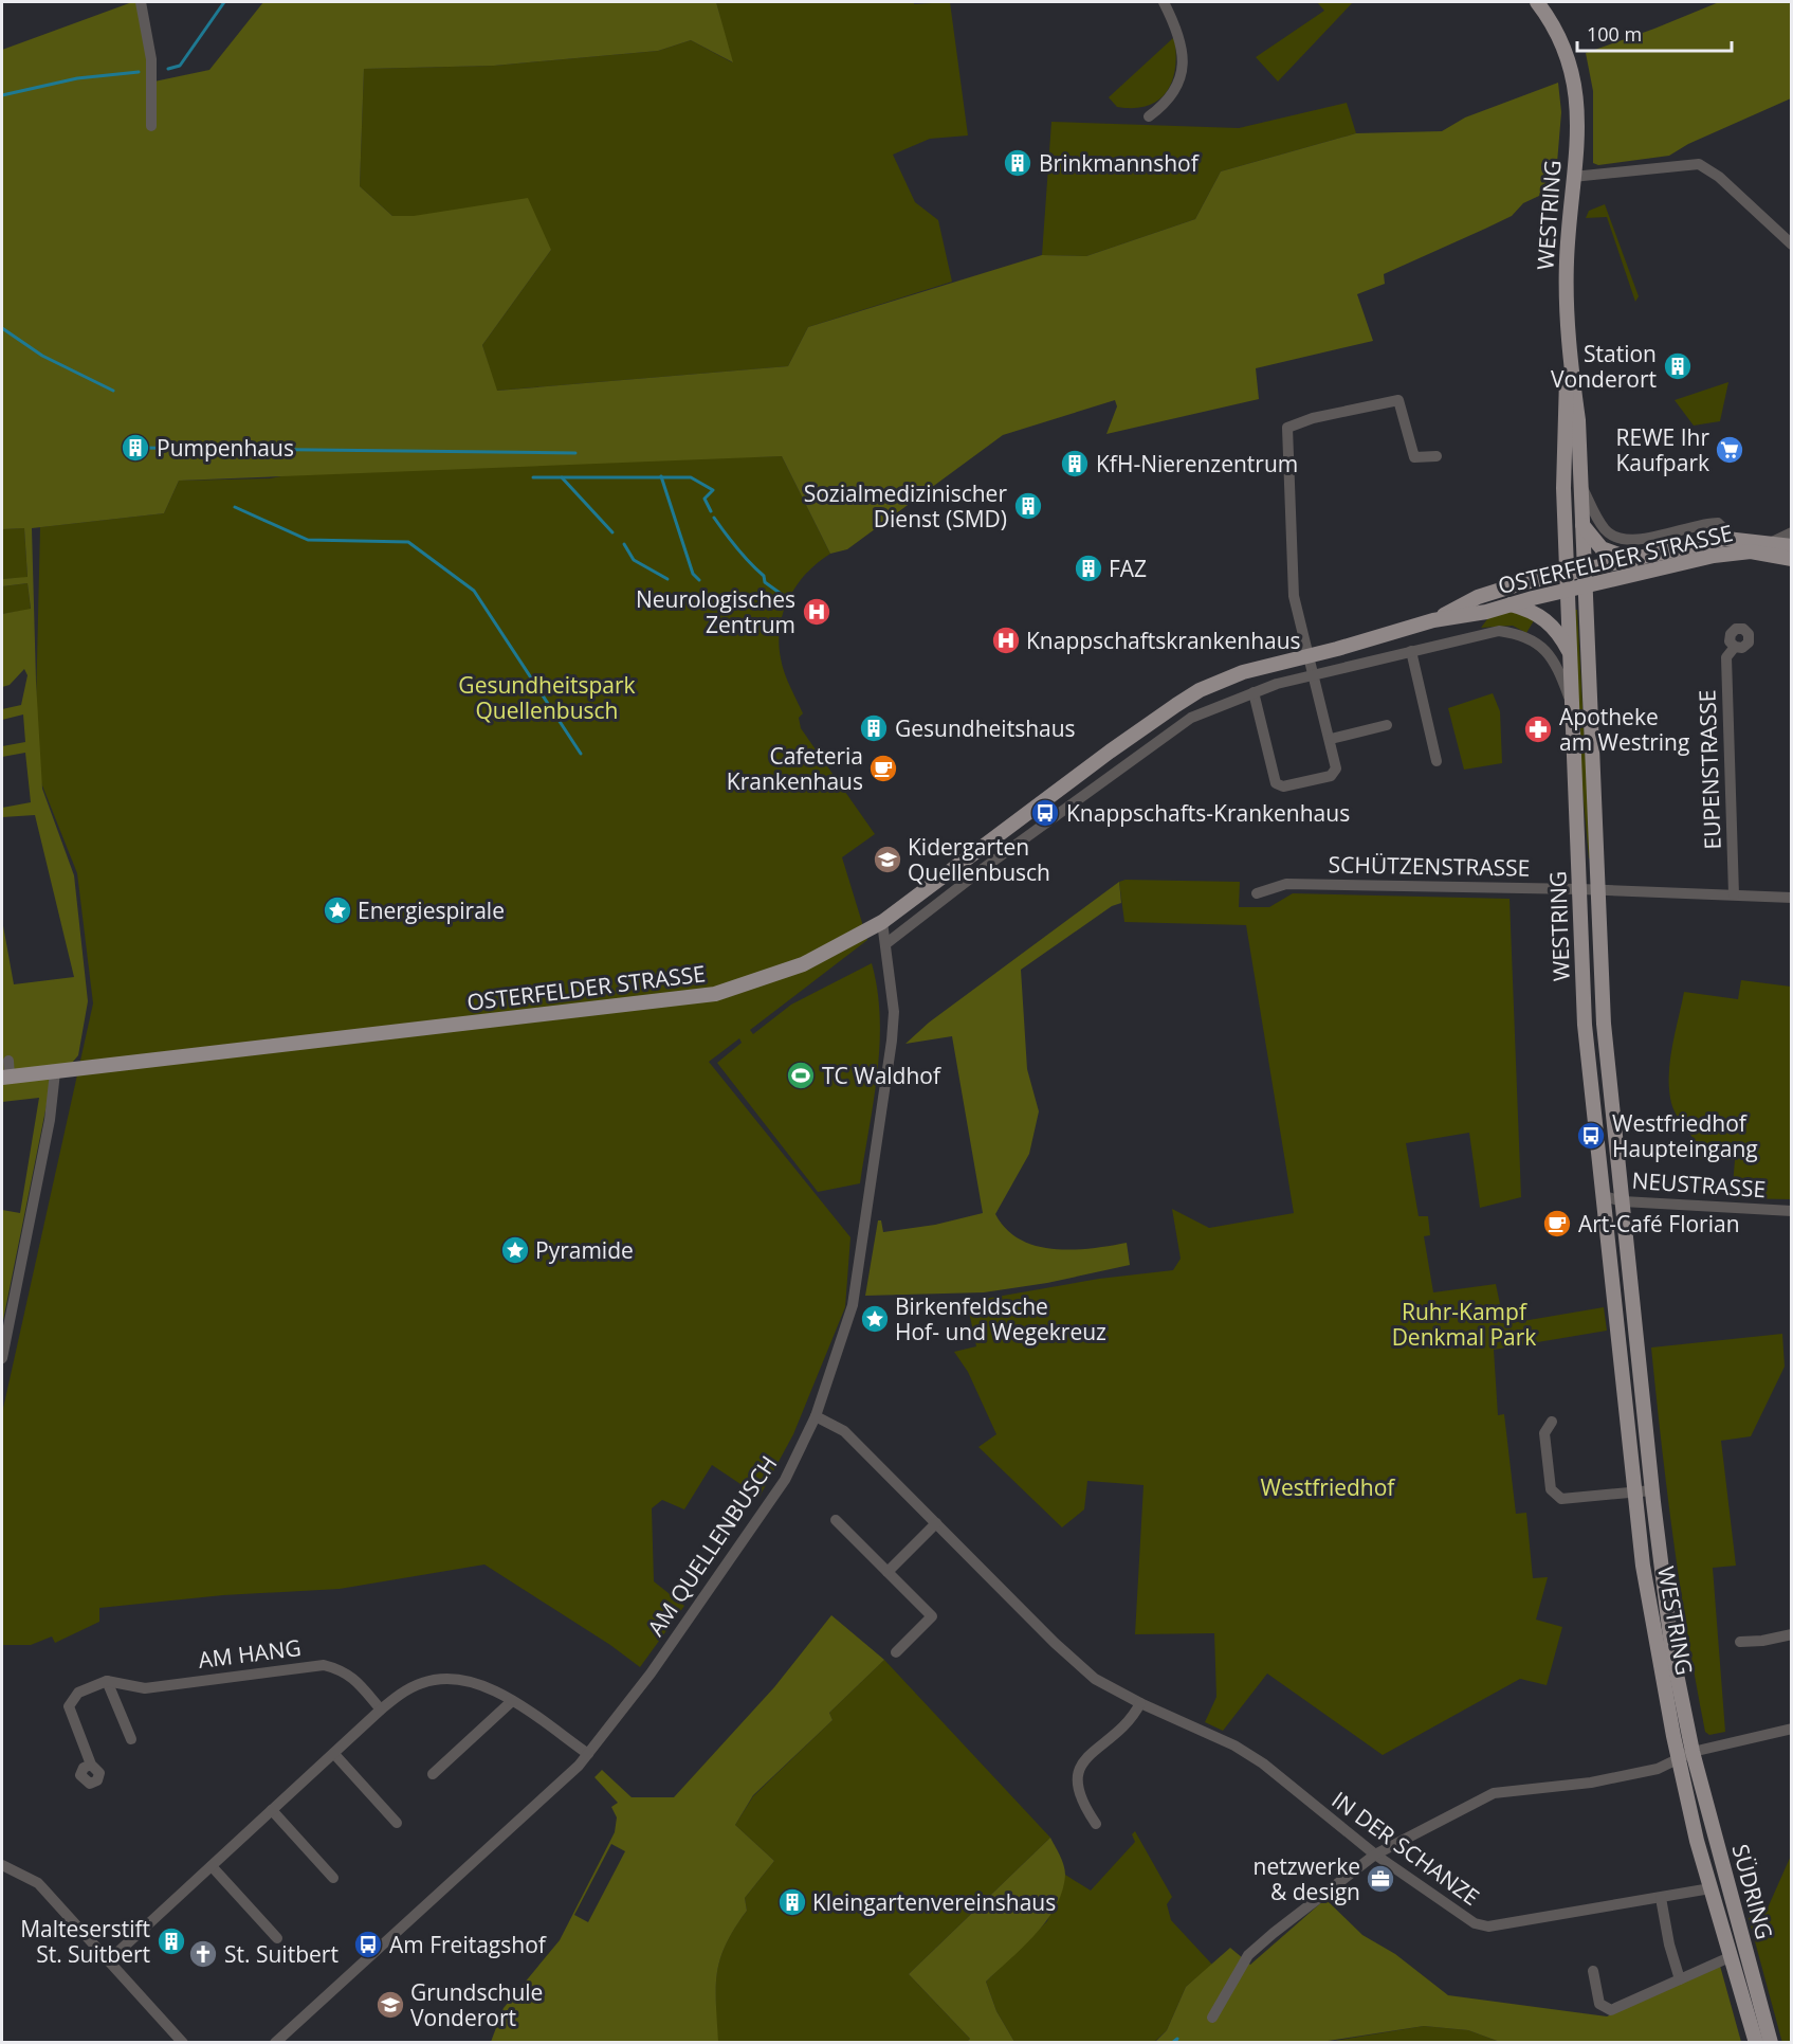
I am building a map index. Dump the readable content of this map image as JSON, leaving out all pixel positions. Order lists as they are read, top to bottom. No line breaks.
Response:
{"streets":{"main road":["WESTRING","OSTERFELDER STRASSE","SÜDRING"],"street":["EUPENSTRASSE","SCHÜTZENSTRASSE","NEUSTRASSE","AM QUELLENBUSCH","AM HANG","IN DER SCHANZE"]},"crossings":[["WESTRING","OSTERFELDER STRASSE"],["WESTRING","SCHÜTZENSTRASSE"],["WESTRING","NEUSTRASSE"],["WESTRING","SÜDRING"],["OSTERFELDER STRASSE","AM QUELLENBUSCH"],["EUPENSTRASSE","SCHÜTZENSTRASSE"],["AM QUELLENBUSCH","IN DER SCHANZE"],["IN DER SCHANZE","SÜDRING"]],"parks":["Gesundheitspark Quellenbusch","Ruhr-Kampf Denkmal Park","Westfriedhof"],"places":{"building":["Brinkmannshof","Station Vonderort","Pumpenhaus","KfH-Nierenzentrum","Sozialmedizinischer Dienst (SMD)","FAZ","Gesundheitshaus","Kleingartenvereinshaus","Malteserstift St. Suitbert"],"supermarket":["REWE Ihr Kaufpark"],"hospital":["Neurologisches Zentrum","Knappschaftskrankenhaus"],"pharmacy":["Apotheke am Westring"],"cafe":["Cafeteria Krankenhaus","Art-Café Florian"],"bus stop":["Knappschafts-Krankenhaus","Westfriedhof Haupteingang","Am Freitagshof"],"school or university":["Kidergarten Quellenbusch","Grundschule Vonderort"],"place":["Energiespirale","Pyramide","Birkenfeldsche Hof- und Wegekreuz"],"sports":["TC Waldhof"],"office":["netzwerke & design"],"church":["St. Suitbert"]},"scale_bar":"100 m"}
